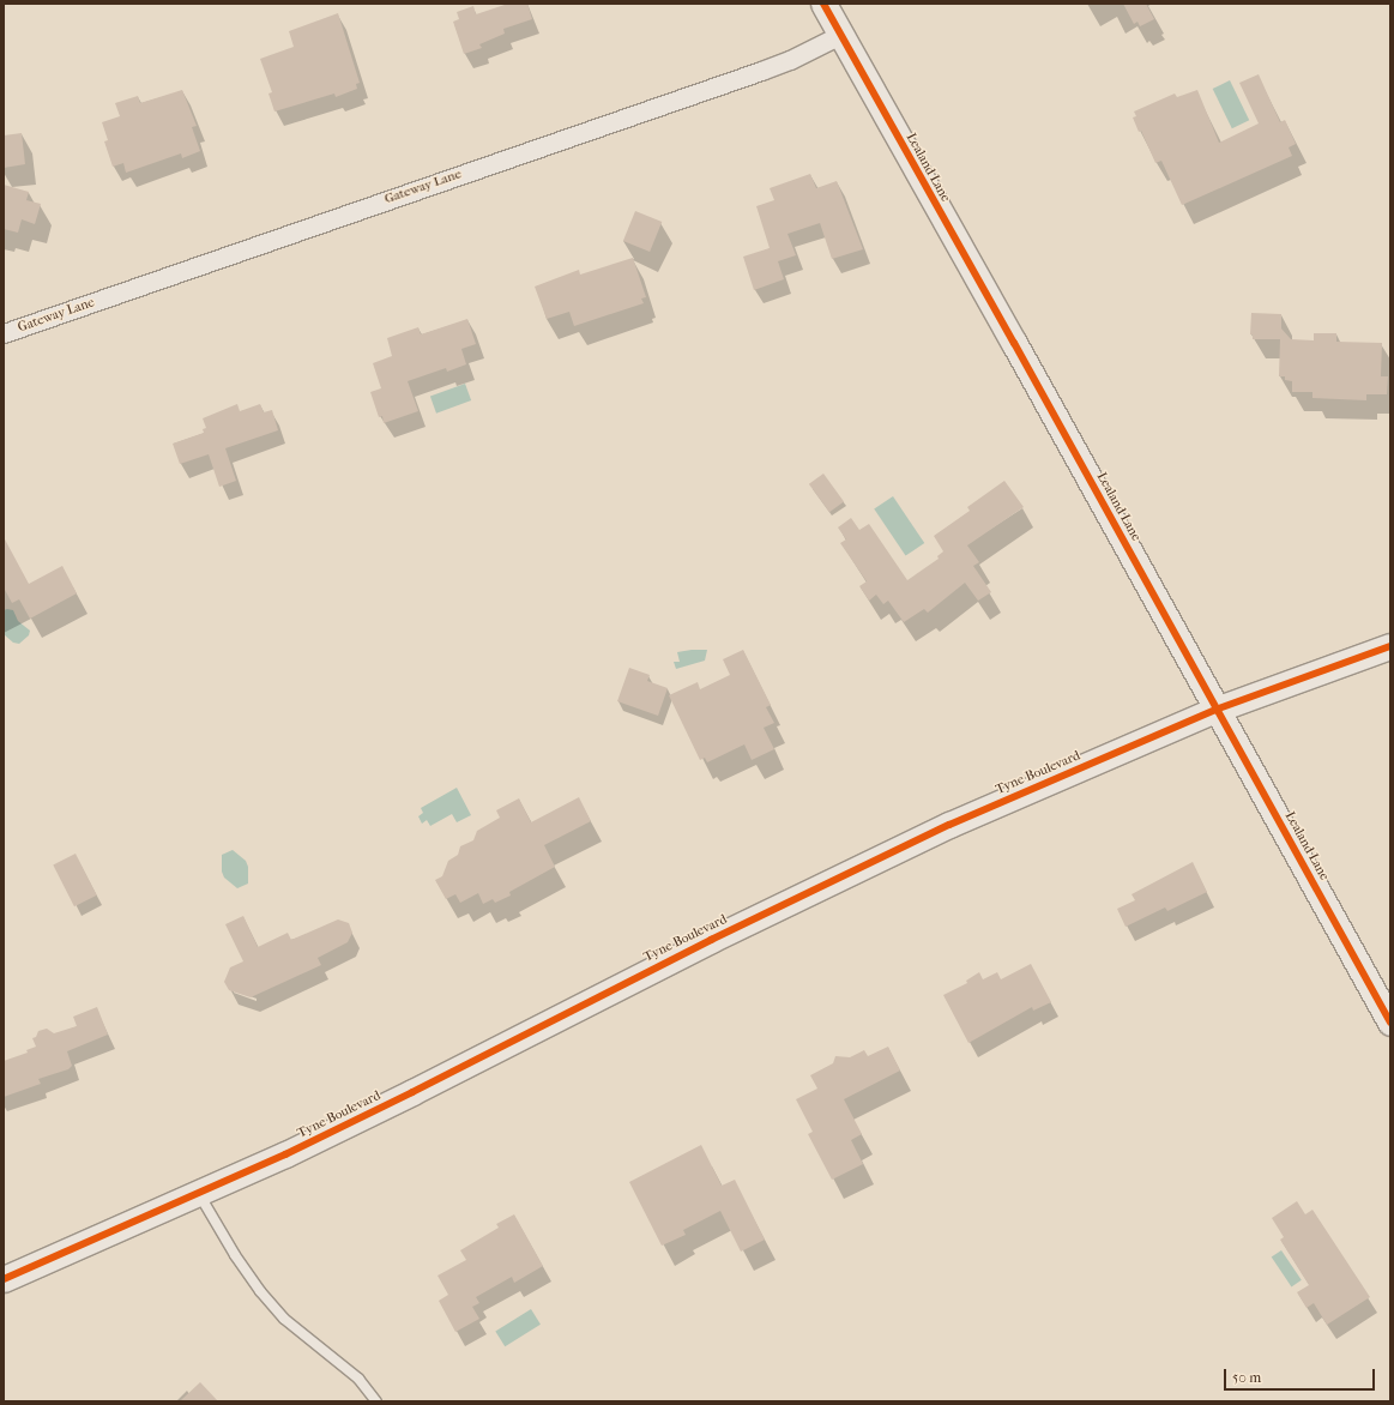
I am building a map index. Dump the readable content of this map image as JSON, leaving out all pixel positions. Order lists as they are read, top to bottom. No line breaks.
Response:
{"streets":{"street":["Lealand Lane","Gateway Lane","Tyne Boulevard"]},"crossings":[["Lealand Lane","Gateway Lane"],["Lealand Lane","Tyne Boulevard"]],"scale_bar":"50 m"}
